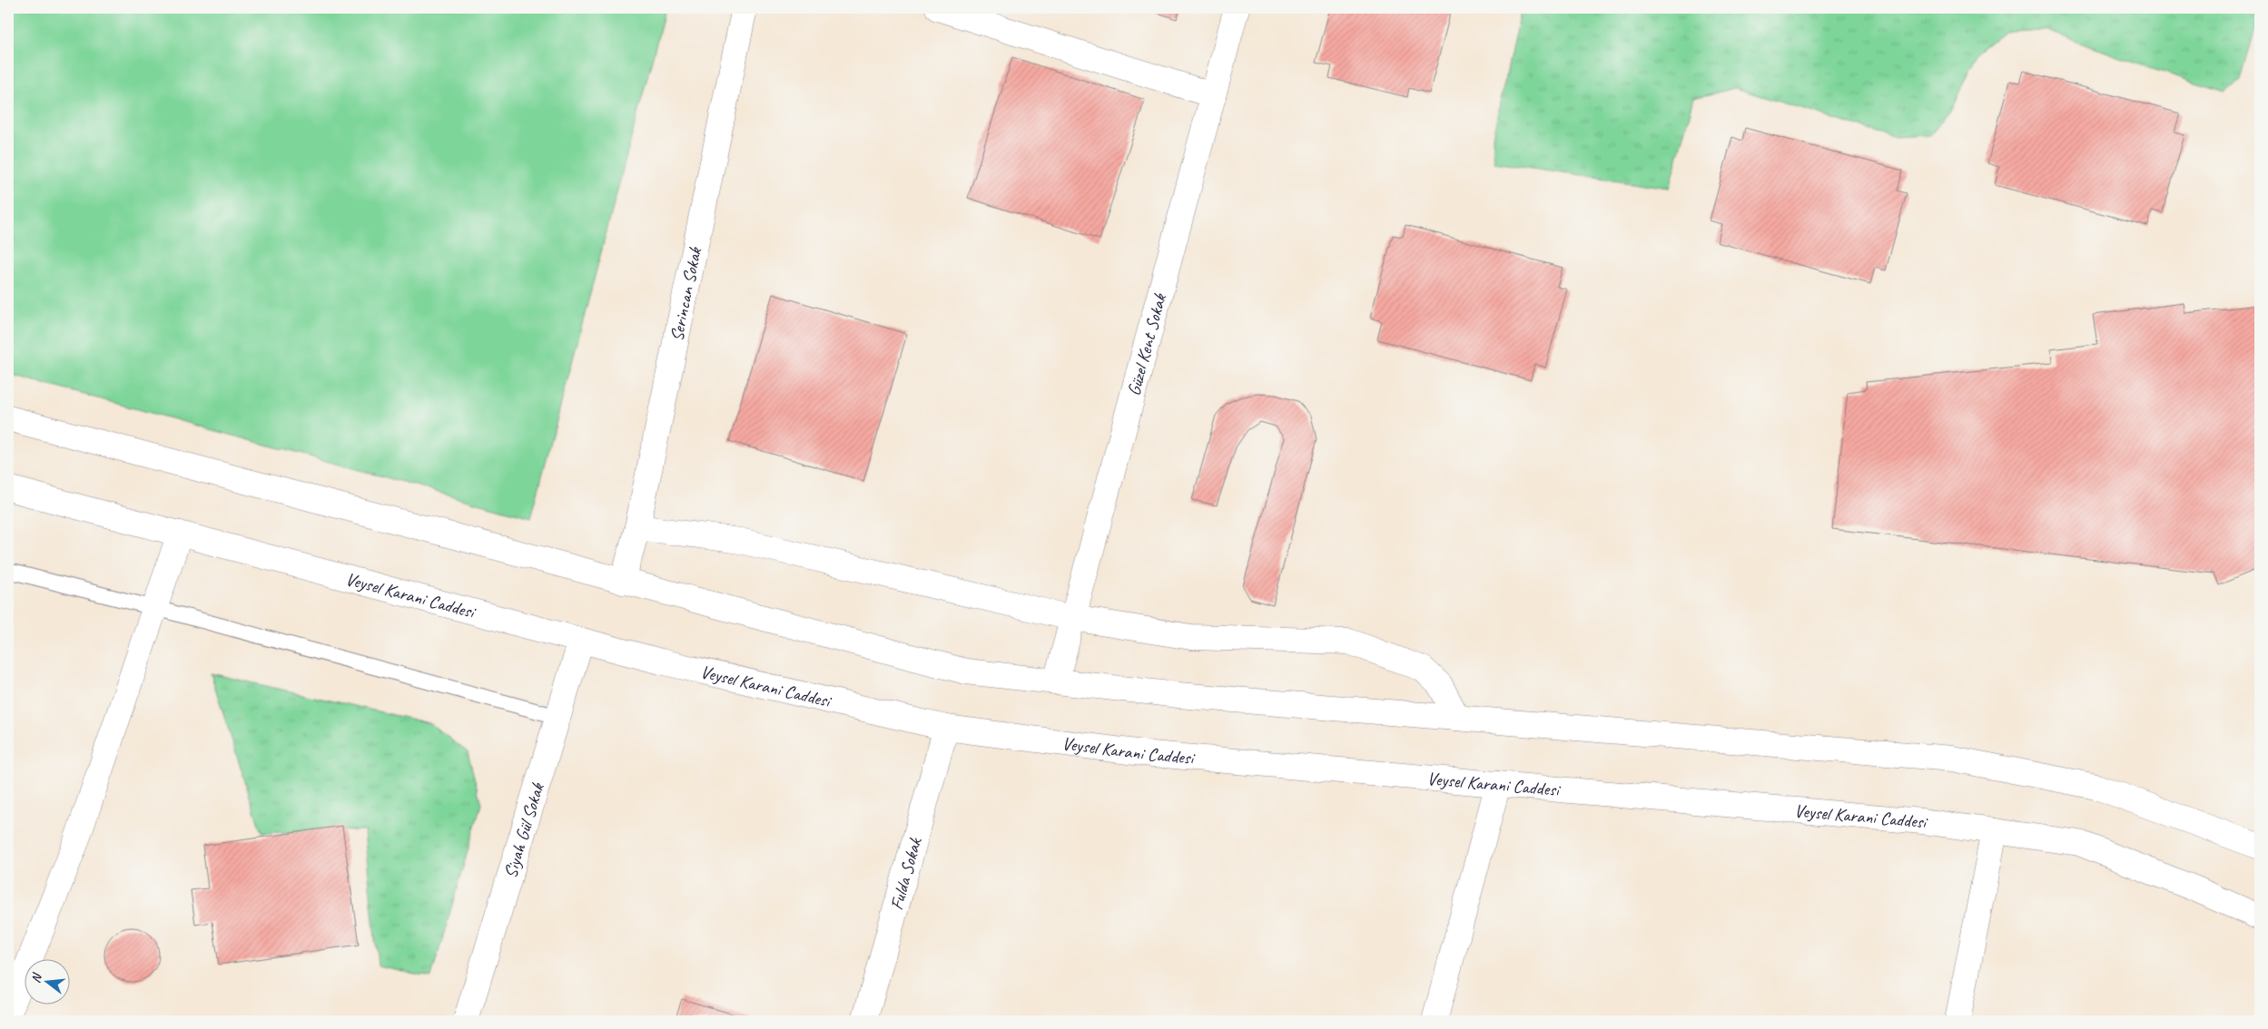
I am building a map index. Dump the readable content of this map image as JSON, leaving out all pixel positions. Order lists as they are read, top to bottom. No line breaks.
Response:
{"streets":{"main road":["Serincan Sokak","Güzel Kent Sokak","Veysel Karani Caddesi","Siyah Gül Sokak","Fulda Sokak"]},"crossings":[["Veysel Karani Caddesi","Siyah Gül Sokak"],["Veysel Karani Caddesi","Fulda Sokak"]],"north":"left"}
